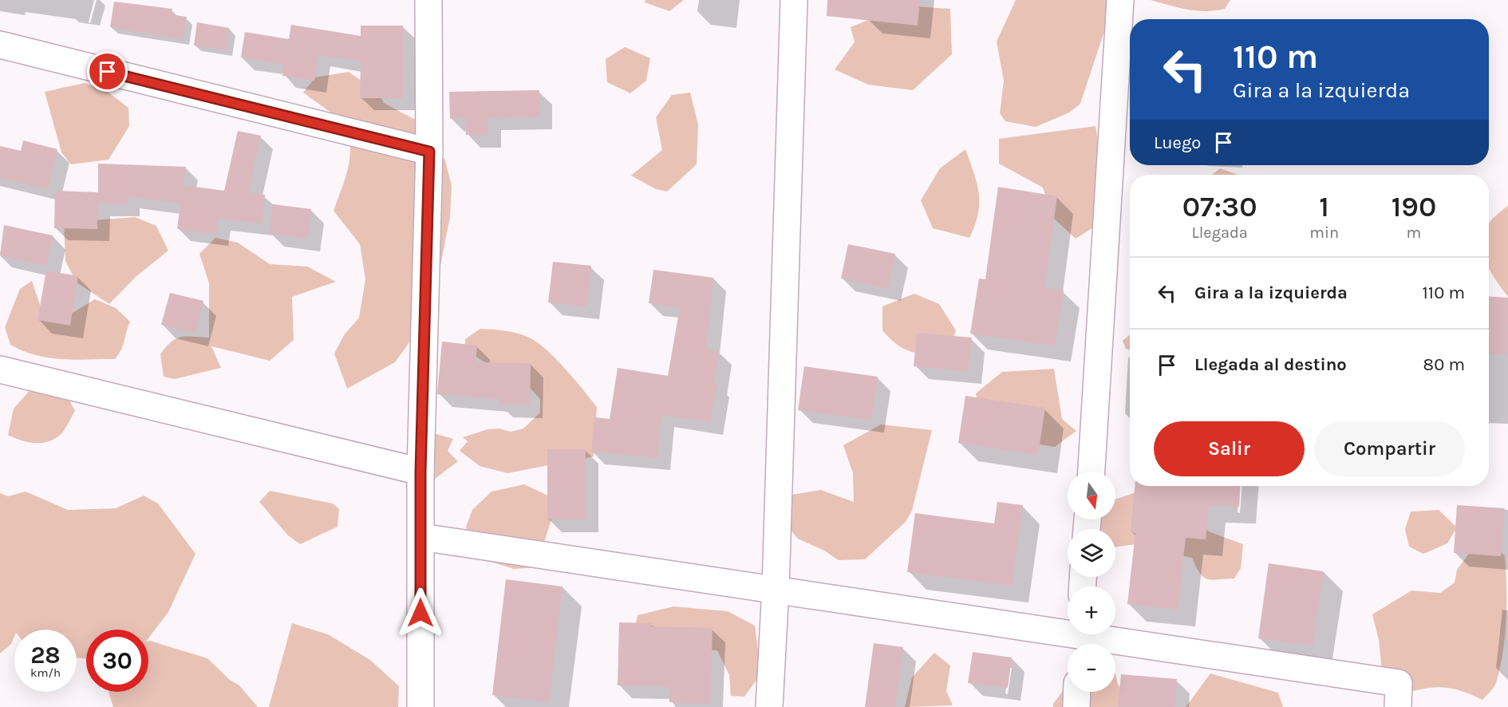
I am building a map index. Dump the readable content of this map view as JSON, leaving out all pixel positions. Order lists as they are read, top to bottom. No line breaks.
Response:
{"north":"bottom","page":{"turn":["110 m","Gira a la izquierda"],"then":"Luego","eta":["07:30","Llegada","1","min","190","m"],"list":[{"name":"Gira a la izquierda","value":"110 m"},{"name":"Llegada al destino","value":"80 m"}],"buttons":["Salir","Compartir"],"map_buttons":["+","−"],"speed":"28 km/h","limit":"30"}}
